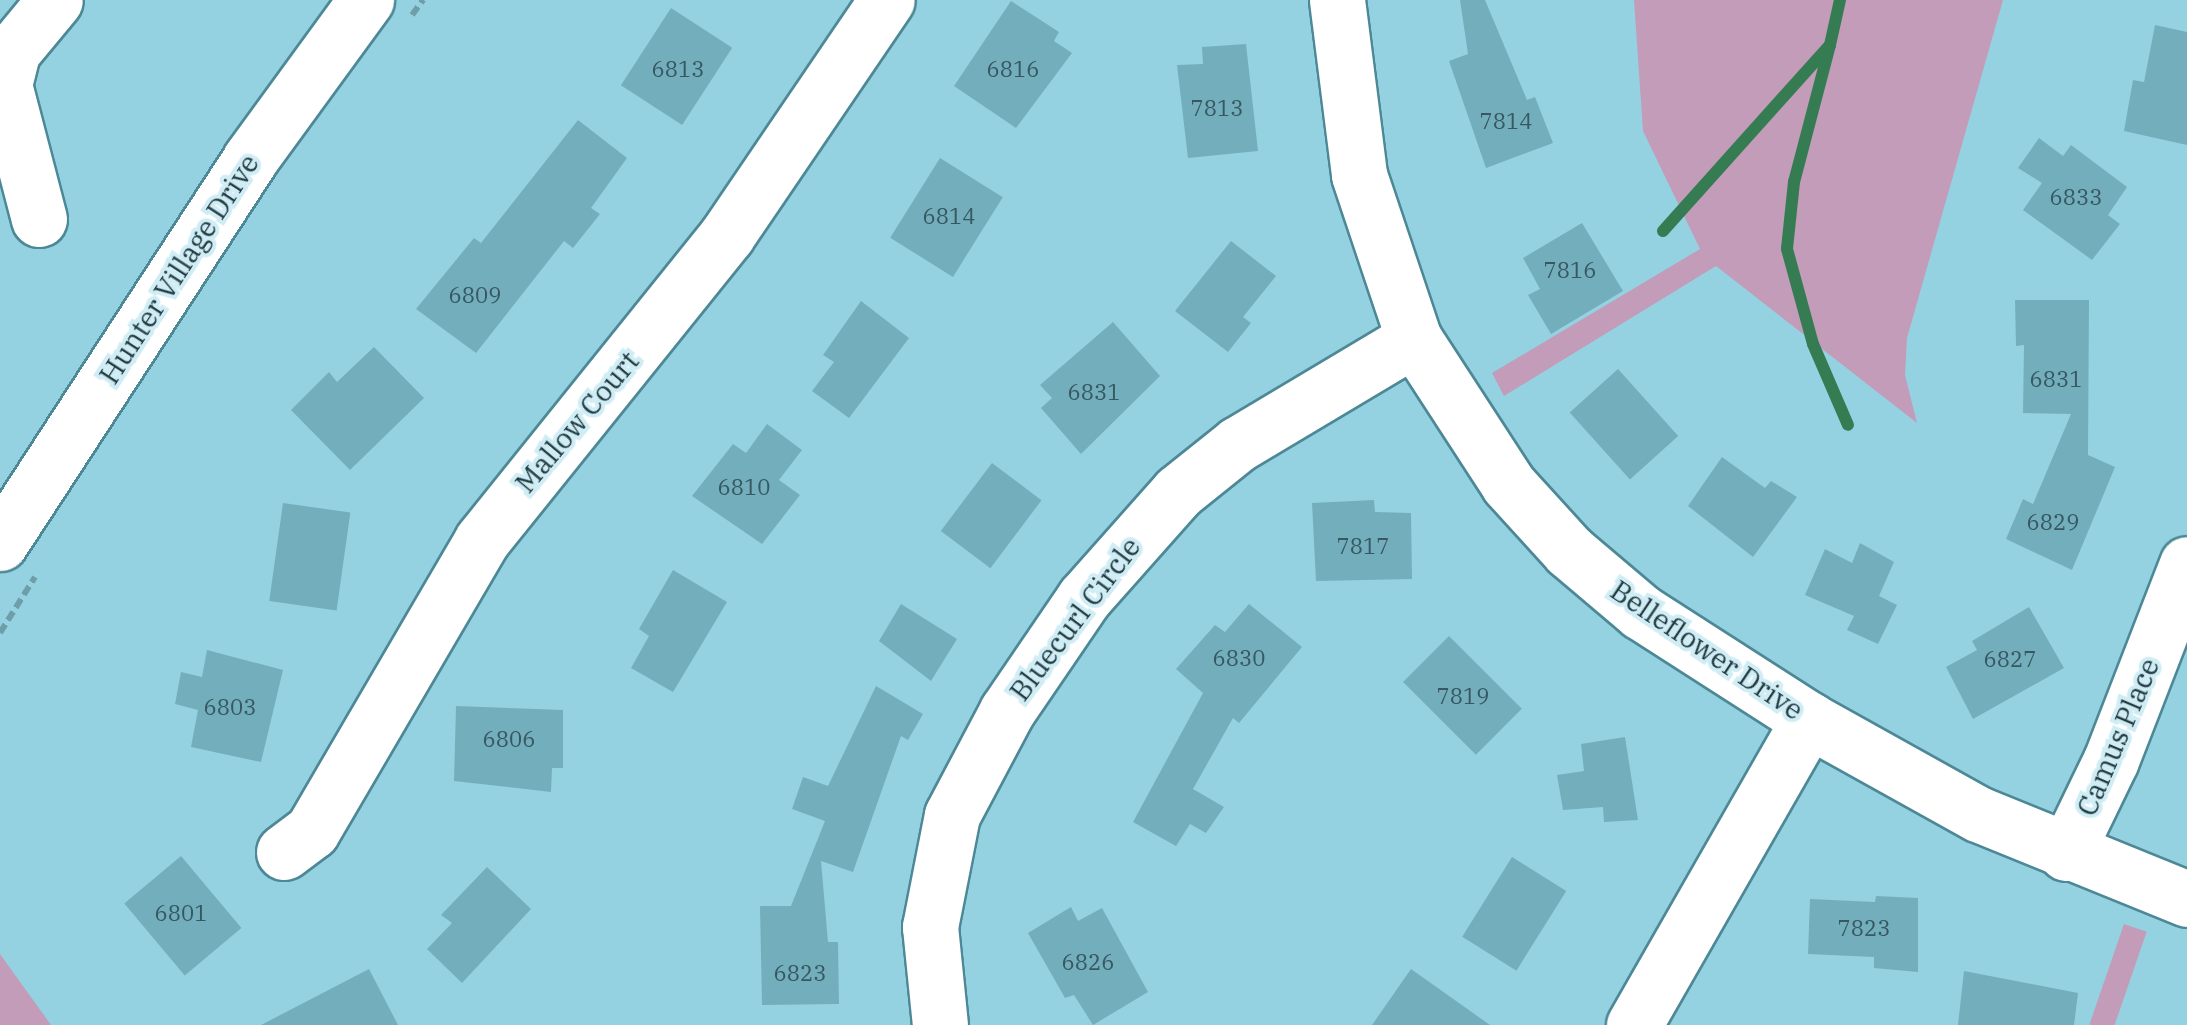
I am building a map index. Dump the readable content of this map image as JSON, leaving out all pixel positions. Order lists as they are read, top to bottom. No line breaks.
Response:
{"streets":{"street":["Hunter Village Drive","Mallow Court","Bluecurl Circle","Belleflower Drive","Camus Place"]},"crossings":[["Bluecurl Circle","Belleflower Drive"],["Belleflower Drive","Camus Place"]],"house_numbers":["6813","6816","7813","7814","6833","6814","7816","6809","6831","6831","6810","6829","7817","6830","6827","7819","6803","6806","6801","7823","6826","6823"]}
